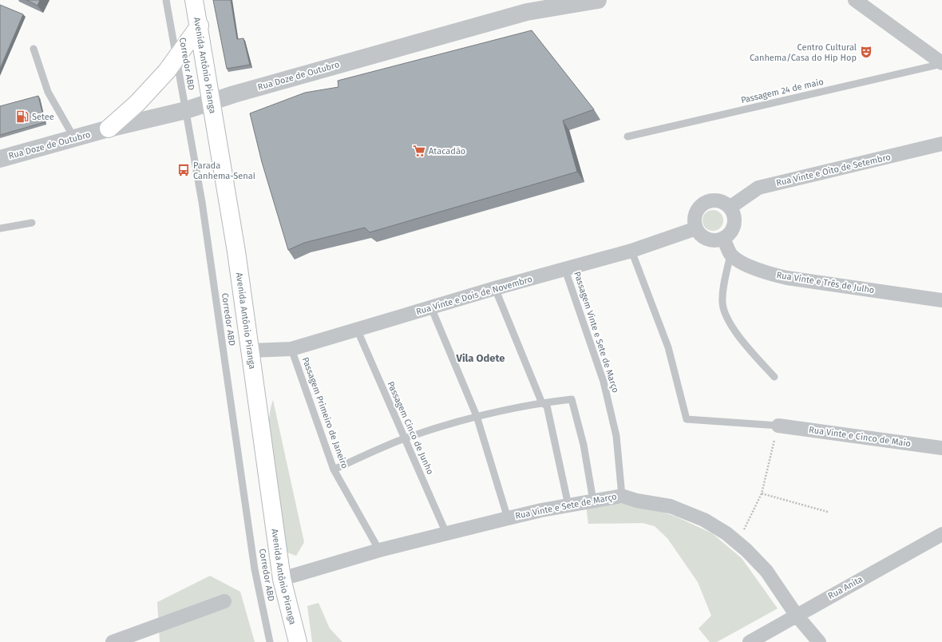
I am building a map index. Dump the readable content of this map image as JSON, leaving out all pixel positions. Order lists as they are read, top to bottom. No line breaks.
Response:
{"streets":{"main road":["Avenida Antônio Piranga"],"street":["Rua Doze de Outubro","Rua Vinte e Oito de Setembro","Rua Vinte e Três de Julho","Rua Vinte e Dois de Novembro","Rua Vinte e Cinco de Maio","Rua Vinte e Sete de Março","Rua Anita"],"lane":["Corredor ABD","Passagem 24 de maio","Passagem Vinte e Sete de Março","Passagem Primeiro de Janeiro","Passagem Cinco de Junho"]},"crossings":[["Corredor ABD","Rua Doze de Outubro"],["Avenida Antônio Piranga","Rua Doze de Outubro"],["Avenida Antônio Piranga","Rua Vinte e Dois de Novembro"],["Avenida Antônio Piranga","Rua Vinte e Sete de Março"],["Rua Vinte e Oito de Setembro","Rua Vinte e Dois de Novembro"],["Rua Vinte e Dois de Novembro","Passagem Vinte e Sete de Março"],["Rua Vinte e Dois de Novembro","Passagem Primeiro de Janeiro"],["Rua Vinte e Dois de Novembro","Passagem Cinco de Junho"],["Passagem Vinte e Sete de Março","Rua Vinte e Sete de Março"],["Passagem Primeiro de Janeiro","Rua Vinte e Sete de Março"],["Passagem Cinco de Junho","Rua Vinte e Sete de Março"],["Rua Vinte e Sete de Março","Rua Anita"]],"districts":["Vila Odete"],"places":{"theatre":["Centro Cultural Canhema/Casa do Hip Hop"],"fuel station":["Setee"],"supermarket":["Atacadão"],"bus stop":["Parada Canhema-Senai"]}}
